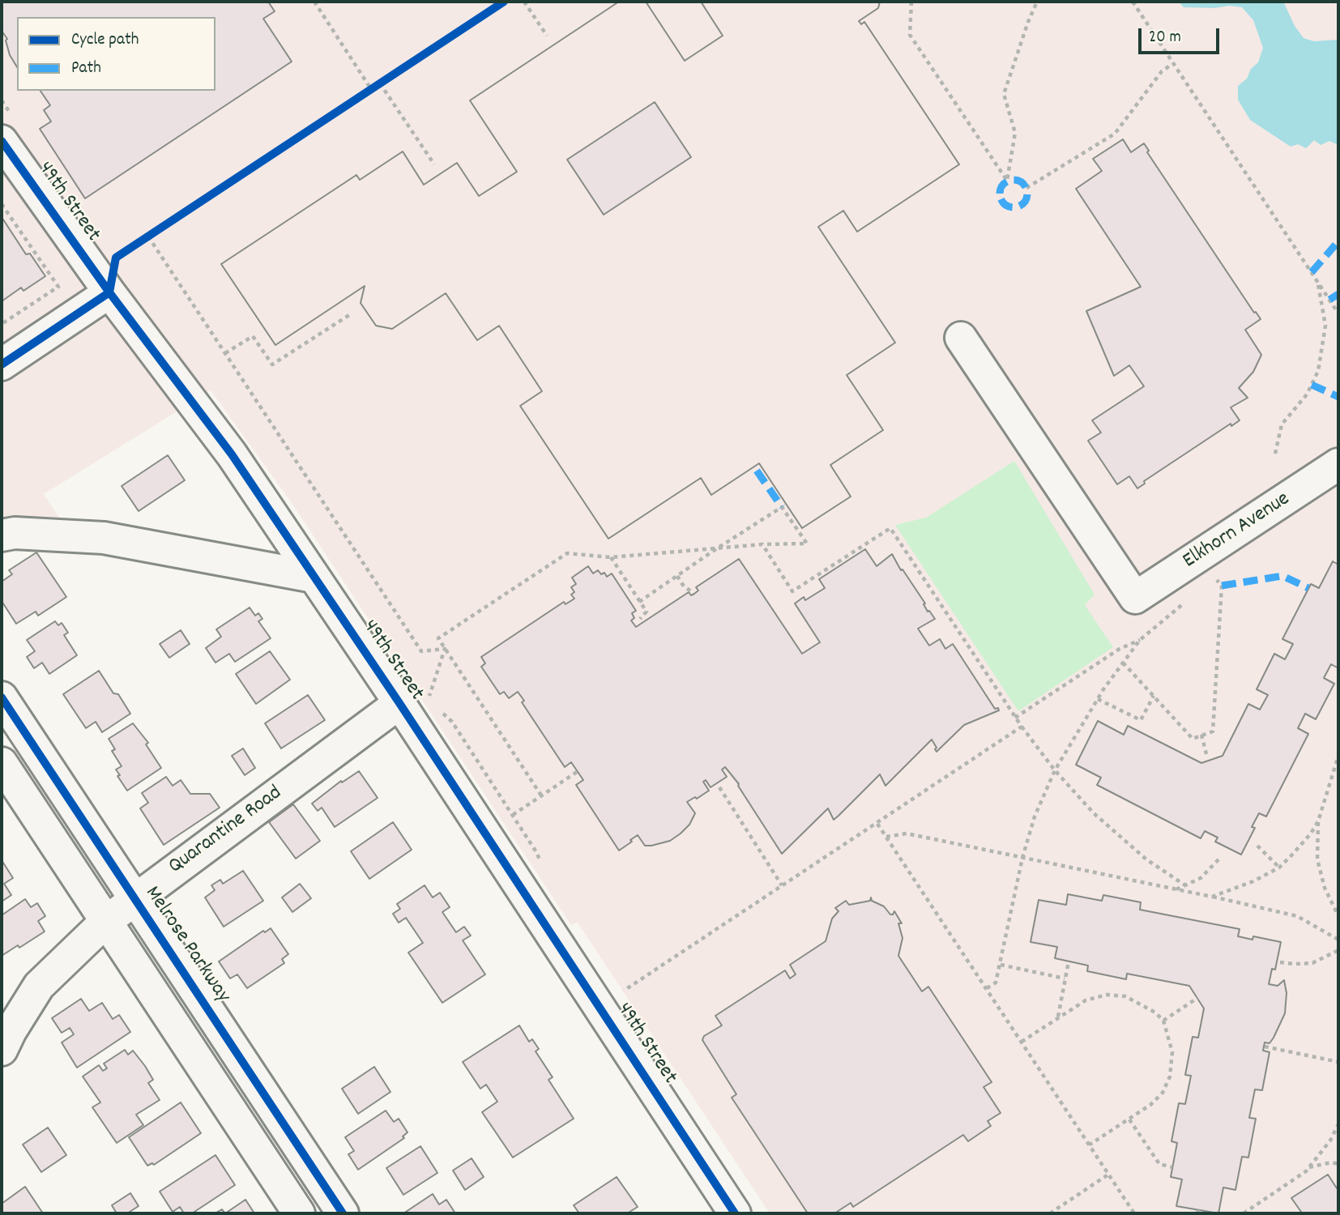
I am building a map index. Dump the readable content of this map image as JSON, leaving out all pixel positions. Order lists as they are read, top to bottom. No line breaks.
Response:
{"streets":{"street":["49th Street","Elkhorn Avenue","Quarantine Road","Melrose Parkway"]},"crossings":[["49th Street","Quarantine Road"],["Quarantine Road","Melrose Parkway"]],"legend":["Cycle path","Path"],"scale_bar":"20 m"}
